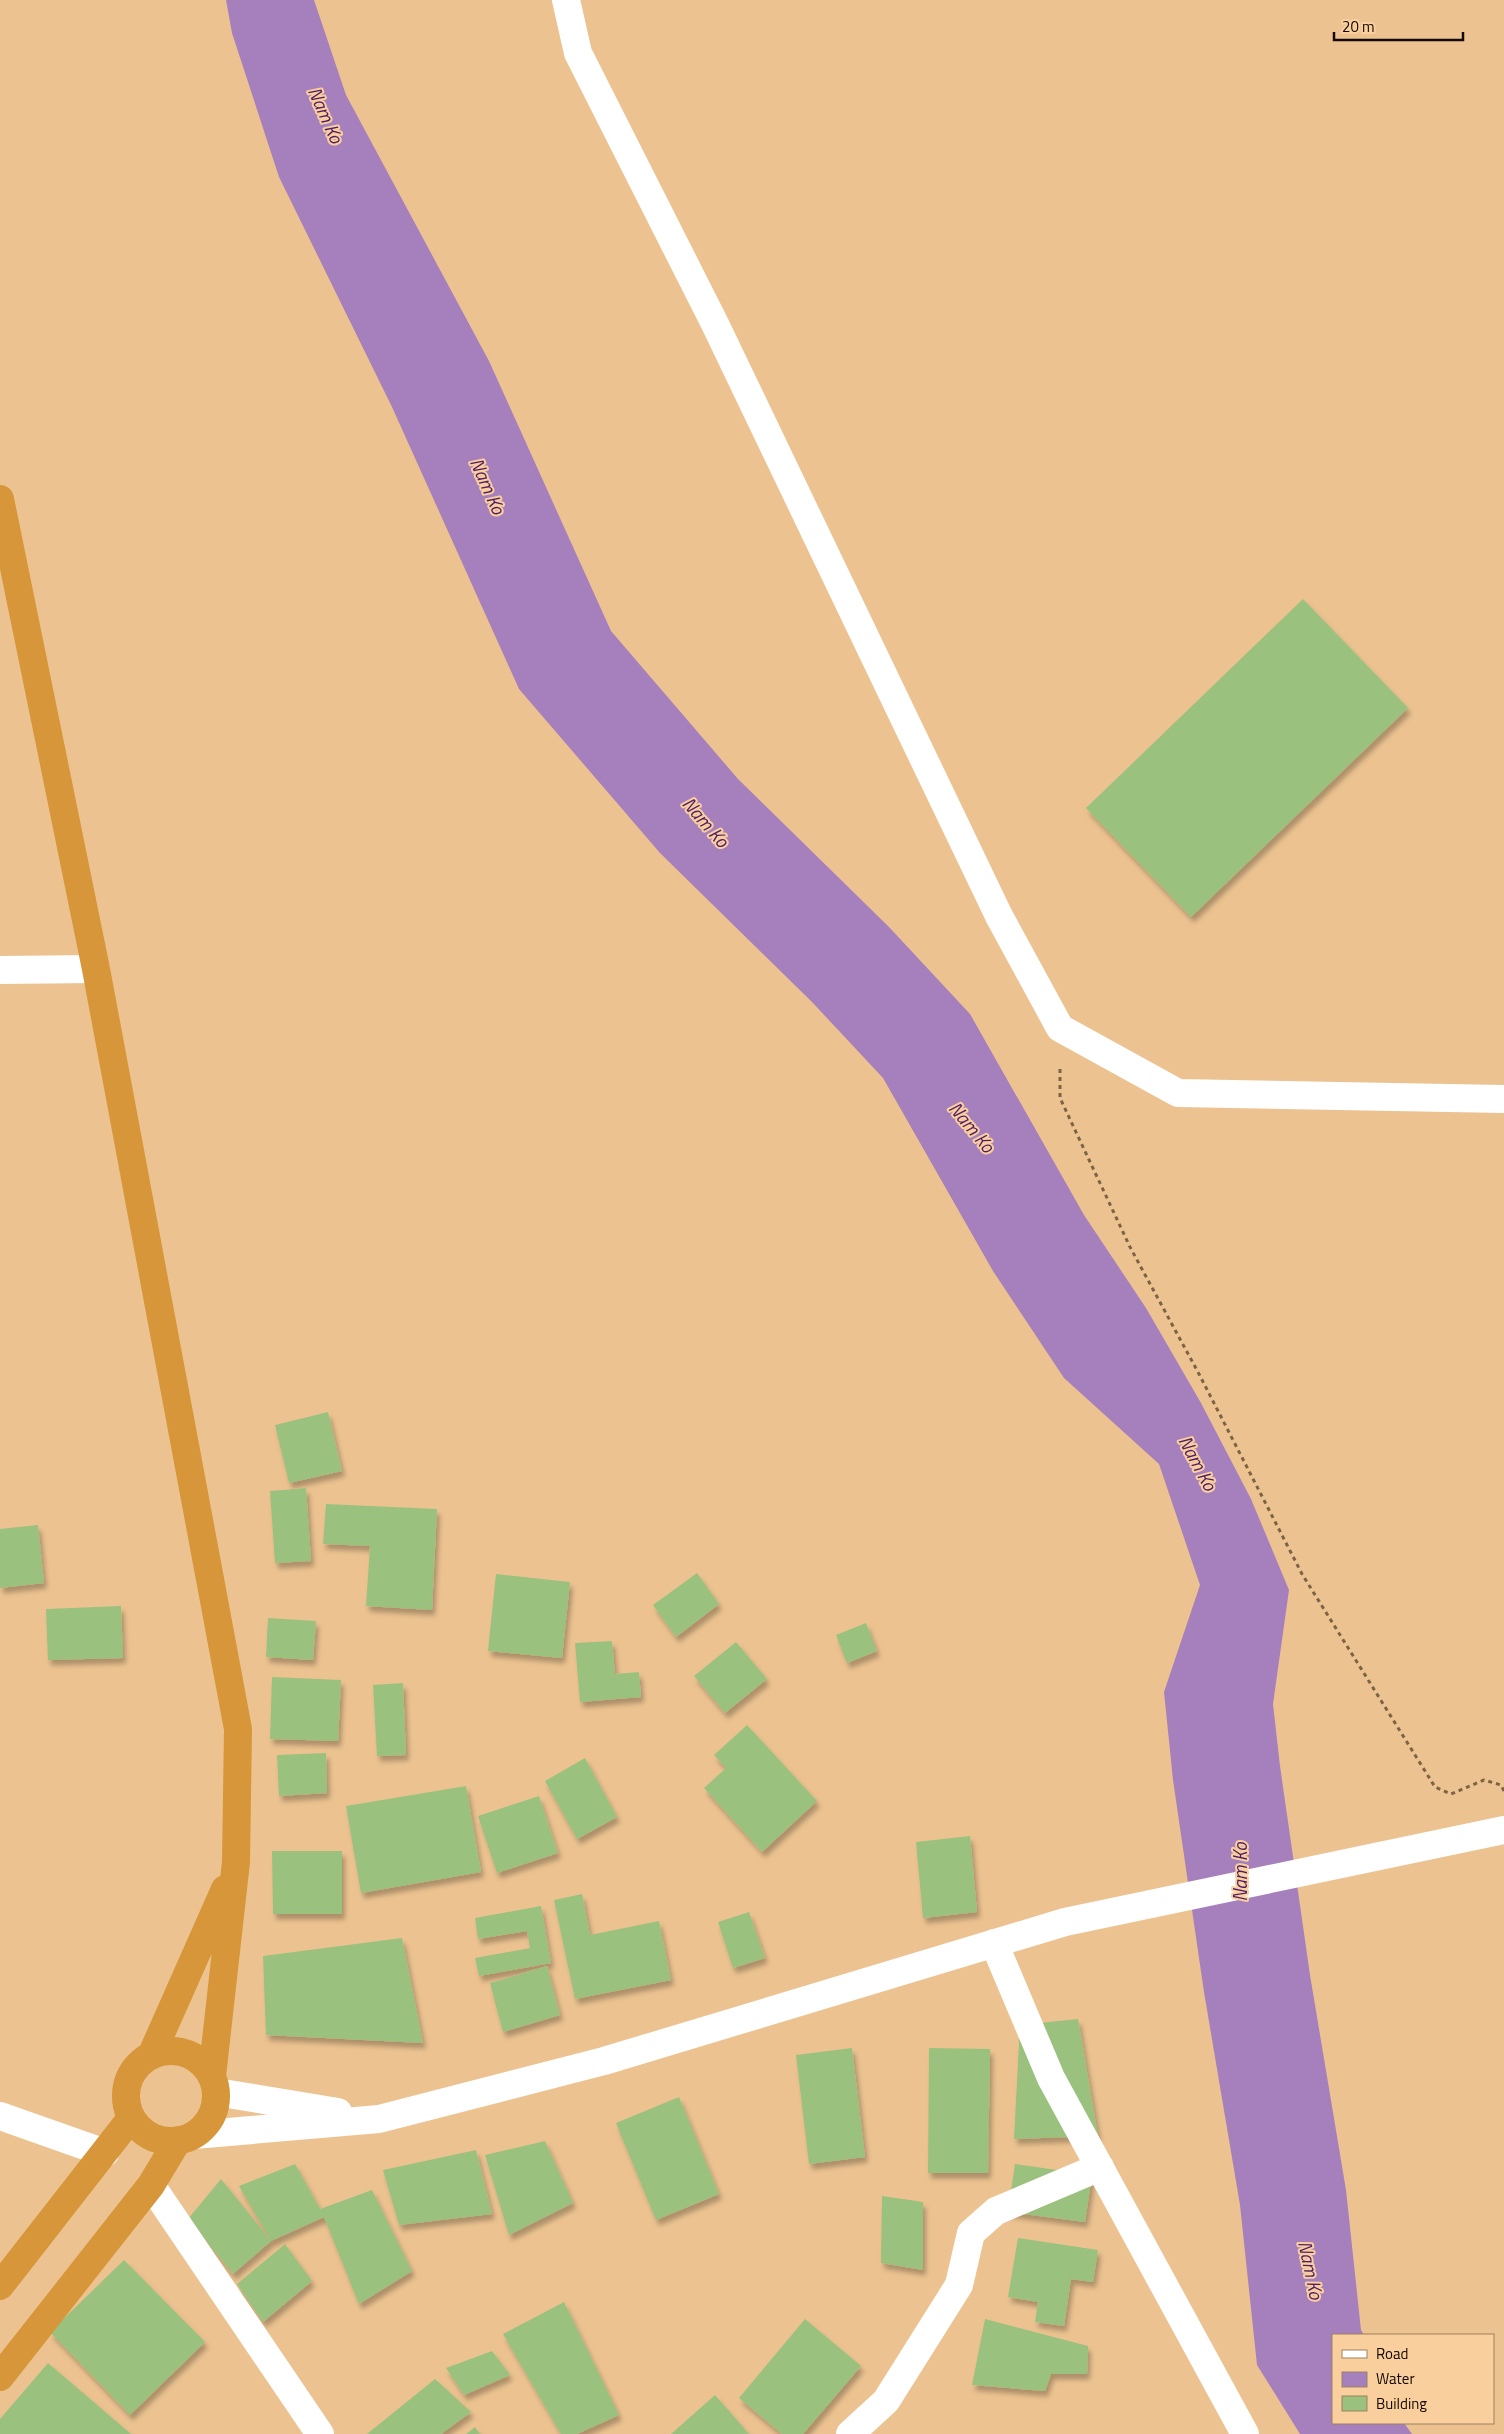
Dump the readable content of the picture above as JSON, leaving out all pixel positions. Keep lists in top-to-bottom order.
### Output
{
  "water": ["Nam Ko"],
  "legend": ["Road", "Water", "Building"],
  "scale_bar": "20 m"
}
